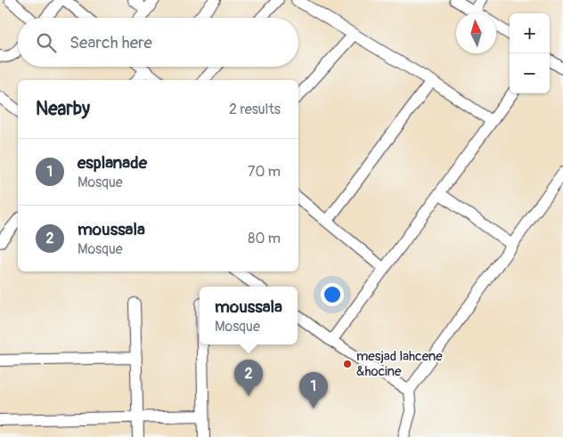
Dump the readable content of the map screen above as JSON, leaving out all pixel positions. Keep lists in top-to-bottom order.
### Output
{
  "places": ["mesjad lahcene &hocine"],
  "north": "top",
  "page": {
    "map_buttons": ["+", "−"],
    "search": "Search here",
    "heading": ["Nearby", "2 results"],
    "list": [
      {
        "mark": "1",
        "name": "esplanade",
        "note": "Mosque",
        "value": "70 m"
      },
      {
        "mark": "2",
        "name": "moussala",
        "note": "Mosque",
        "value": "80 m"
      }
    ],
    "popup": ["moussala", "Mosque"],
    "pins": ["2", "1"]
  }
}
